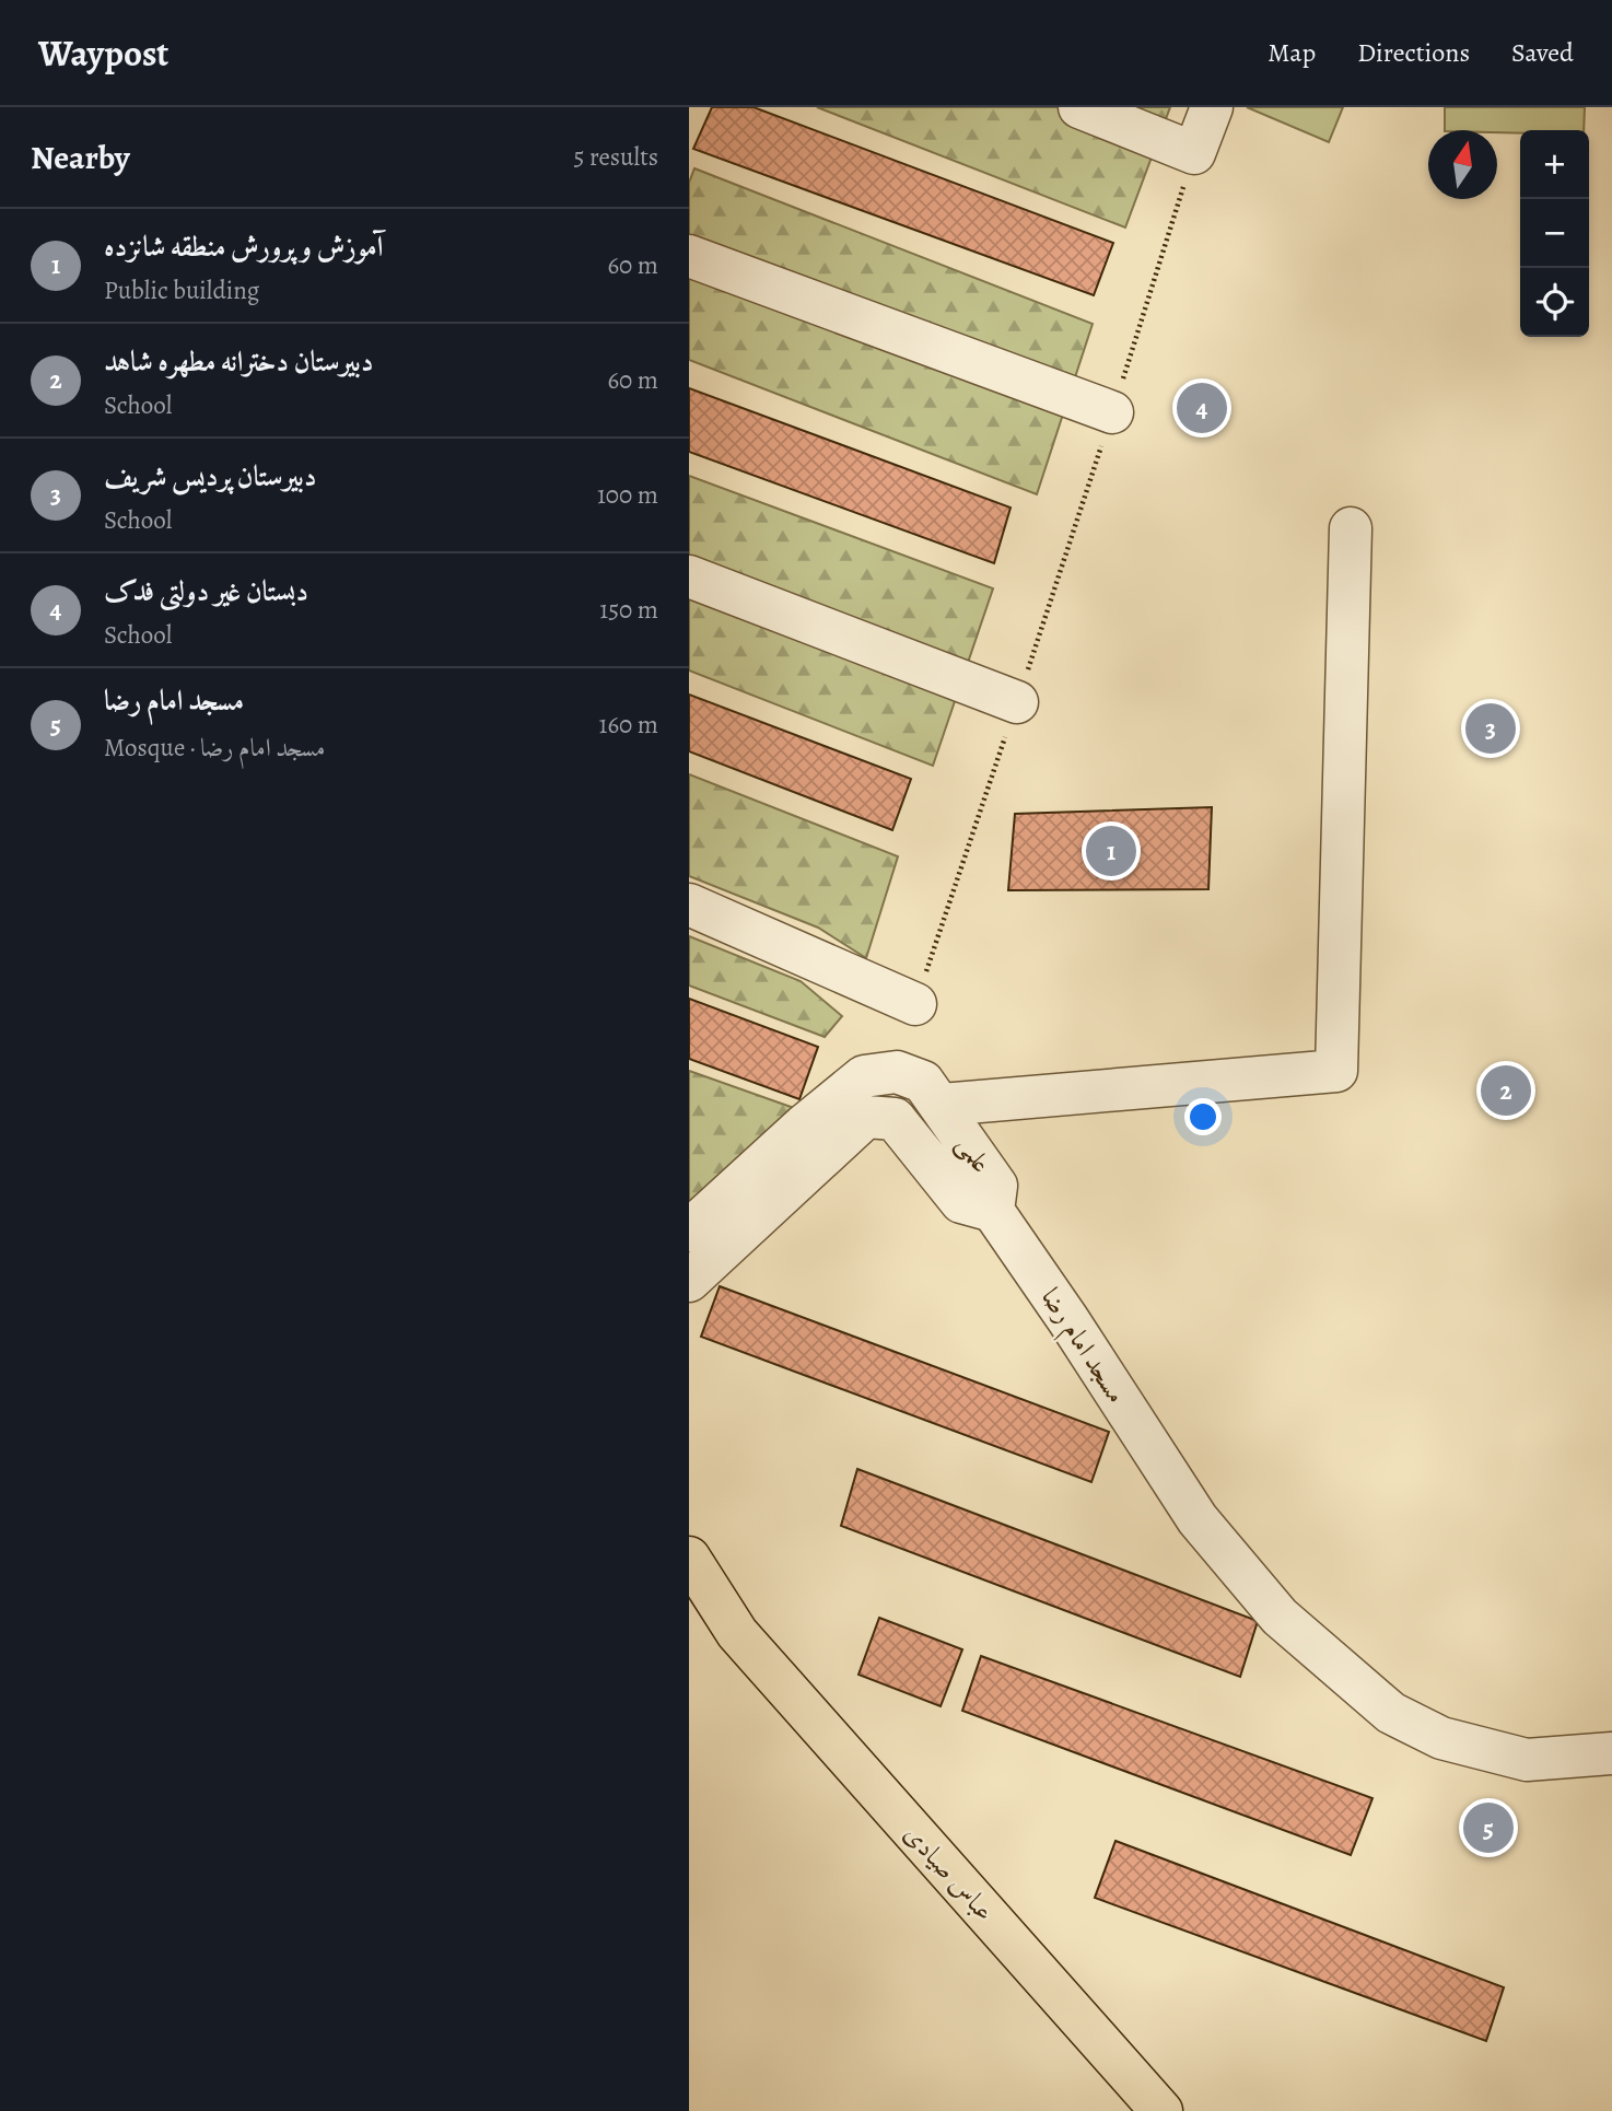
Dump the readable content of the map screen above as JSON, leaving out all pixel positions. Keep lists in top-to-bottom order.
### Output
{
  "streets": {
    "main road": ["عباس صیادی"],
    "street": ["علمی", "مسجد امام رضا"]
  },
  "crossings": [
    ["علمی", "مسجد امام رضا"]
  ],
  "north": "top",
  "page": {
    "header": "Waypost",
    "nav": ["Map", "Directions", "Saved"],
    "heading": ["Nearby", "5 results"],
    "map_buttons": ["+", "−"],
    "list": [
      {
        "mark": "1",
        "name": "آموزش و پرورش منطقه شانزده",
        "note": "Public building",
        "value": "60 m"
      },
      {
        "mark": "2",
        "name": "دبیرستان دخترانه مطهره شاهد",
        "note": "School",
        "value": "60 m"
      },
      {
        "mark": "3",
        "name": "دبیرستان پردیس شریف",
        "note": "School",
        "value": "100 m"
      },
      {
        "mark": "4",
        "name": "دبستان غیر دولتی فدک",
        "note": "School",
        "value": "150 m"
      },
      {
        "mark": "5",
        "name": "مسجد امام رضا",
        "note": "Mosque · مسجد امام رضا",
        "value": "160 m"
      }
    ],
    "pins": [
      "4",
      "3",
      "1",
      "2",
      "5"
    ]
  }
}
